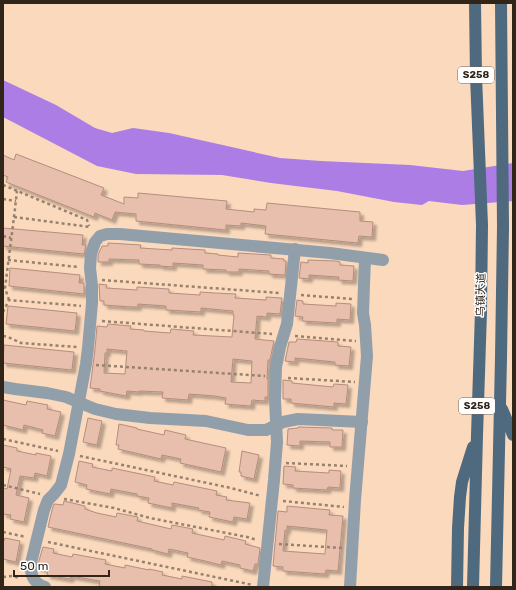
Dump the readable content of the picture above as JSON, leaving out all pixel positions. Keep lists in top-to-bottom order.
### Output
{
  "streets": {
    "main road": ["S258", "乌镇大道"]
  },
  "scale_bar": "50 m"
}
